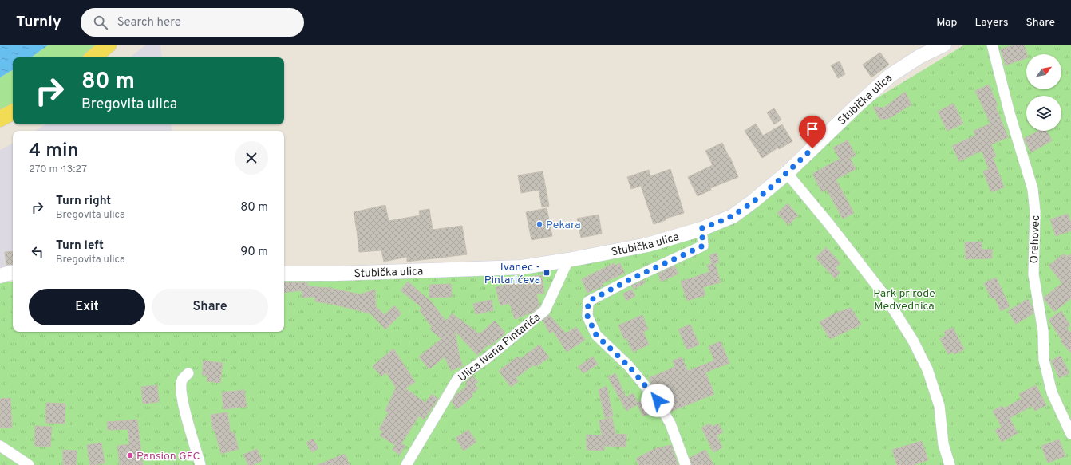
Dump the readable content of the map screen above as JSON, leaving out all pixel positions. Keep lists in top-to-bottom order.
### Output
{
  "streets": {
    "main road": ["Stubička ulica"],
    "street": ["Orehovec", "Ulica Ivana Pintarića"]
  },
  "crossings": [
    ["Stubička ulica", "Ulica Ivana Pintarića"]
  ],
  "parks": ["Park prirode Medvednica"],
  "places": {
    "other": ["Pekara", "Pansion GEC"],
    "transit": ["Ivanec - Pintarićeva"]
  },
  "north": "top right",
  "page": {
    "header": "Turnly",
    "search": "Search here",
    "nav": ["Map", "Layers", "Share"],
    "turn": ["80 m", "Bregovita ulica"],
    "heading": ["4 min", "270 m · 13:27"],
    "list": [
      {
        "name": "Turn right",
        "note": "Bregovita ulica",
        "value": "80 m"
      },
      {
        "name": "Turn left",
        "note": "Bregovita ulica",
        "value": "90 m"
      }
    ],
    "buttons": ["Exit", "Share"]
  }
}
